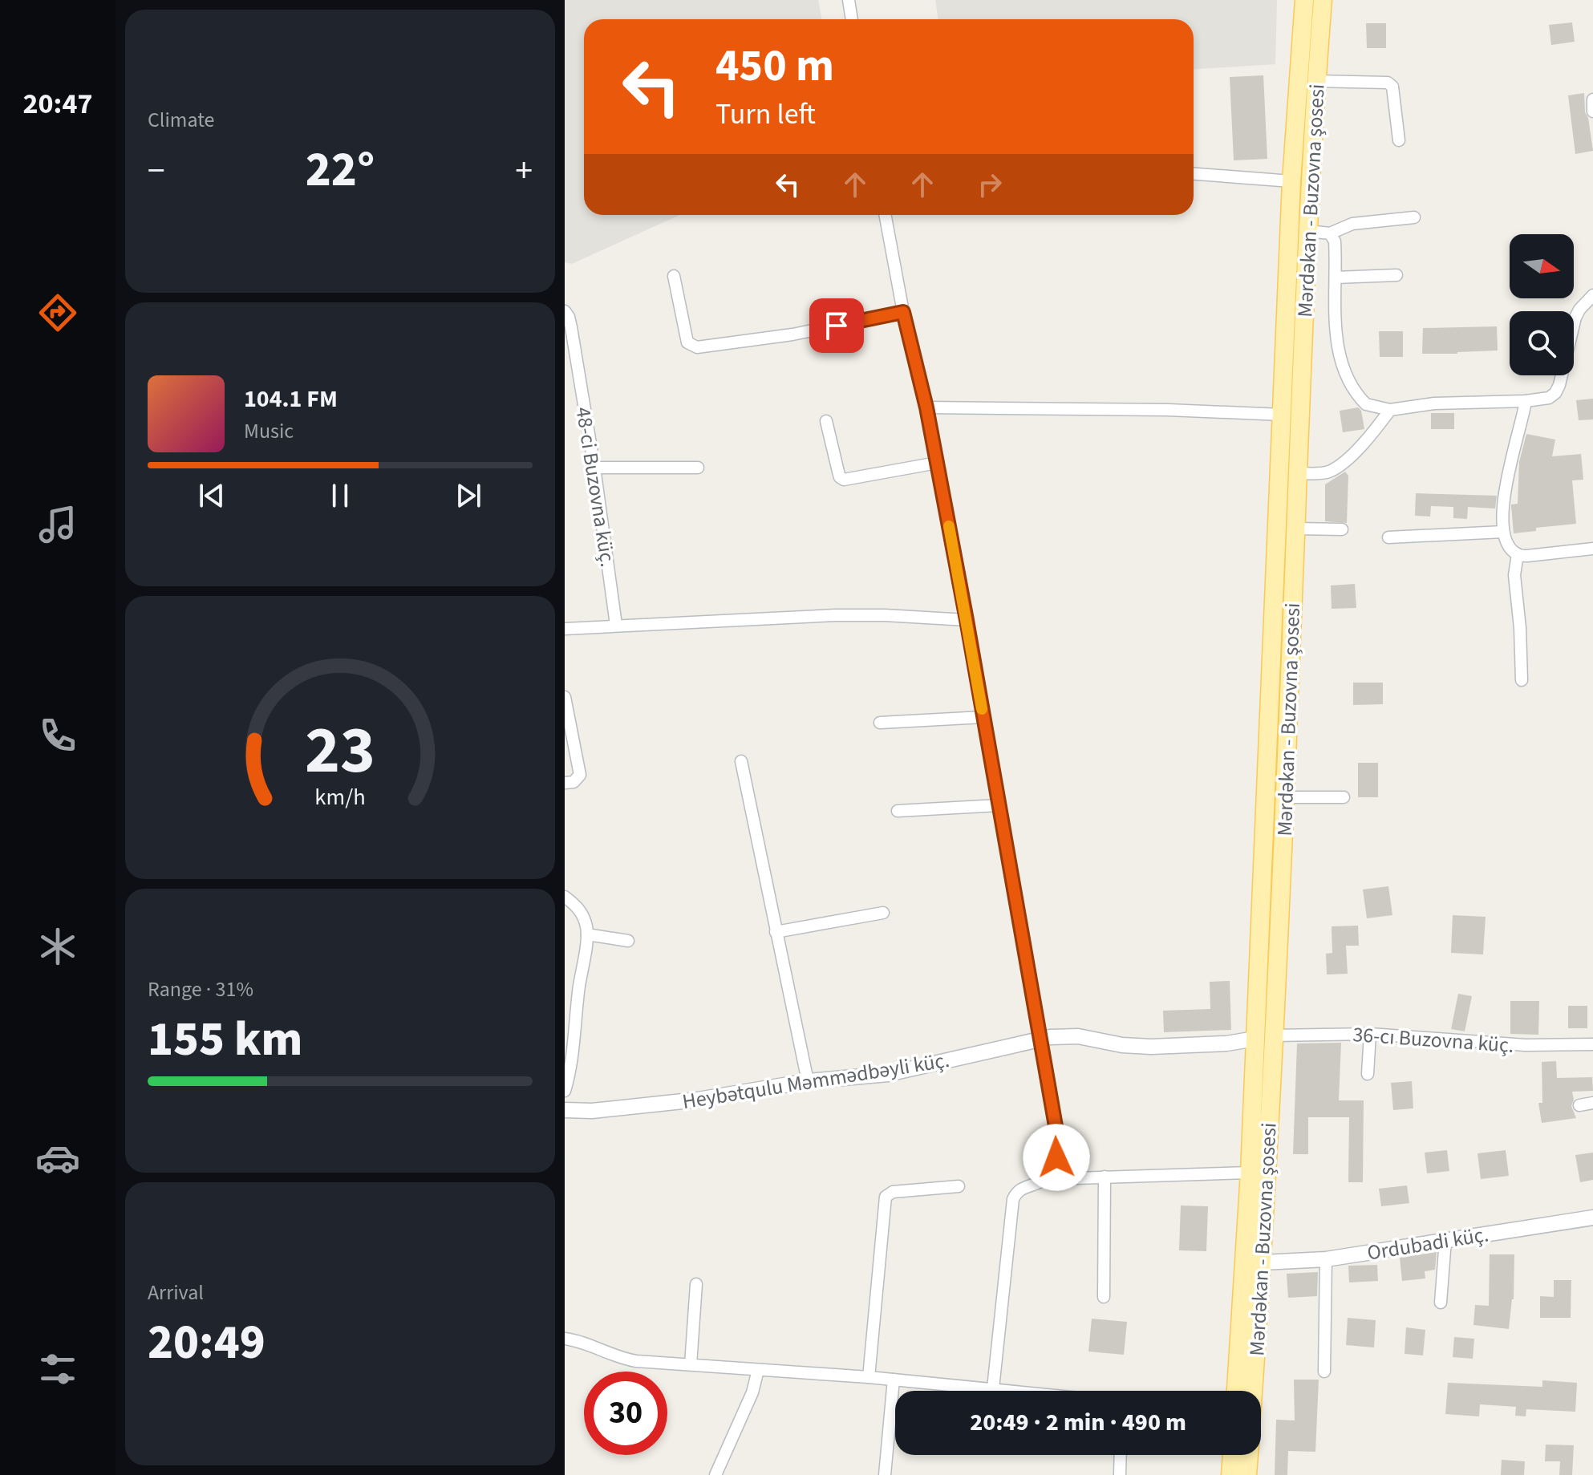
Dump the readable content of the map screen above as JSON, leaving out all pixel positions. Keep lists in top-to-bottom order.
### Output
{
  "streets": {
    "main road": ["Mərdəkan - Buzovna şosesi"],
    "street": [
      "48-ci Buzovna küç.",
      "36-cı Buzovna küç.",
      "Heybətqulu Məmmədbəyli küç.",
      "Ordubadi küç."
    ]
  },
  "crossings": [
    ["Mərdəkan - Buzovna şosesi", "36-cı Buzovna küç."],
    ["Mərdəkan - Buzovna şosesi", "Heybətqulu Məmmədbəyli küç."],
    ["Mərdəkan - Buzovna şosesi", "Ordubadi küç."]
  ],
  "north": "right",
  "page": {
    "tabs": "20:47",
    "tile": [
      "Climate",
      ["Range · 31%", "155 km"],
      ["Arrival", "20:49"]
    ],
    "turn": ["450 m", "Turn left"],
    "heat": ["−", "22°", "+"],
    "song": ["104.1 FM", "Music"],
    "limit": "30",
    "trip": "20:49 · 2 min · 490 m",
    "gauge": ["23", "km/h"]
  }
}
